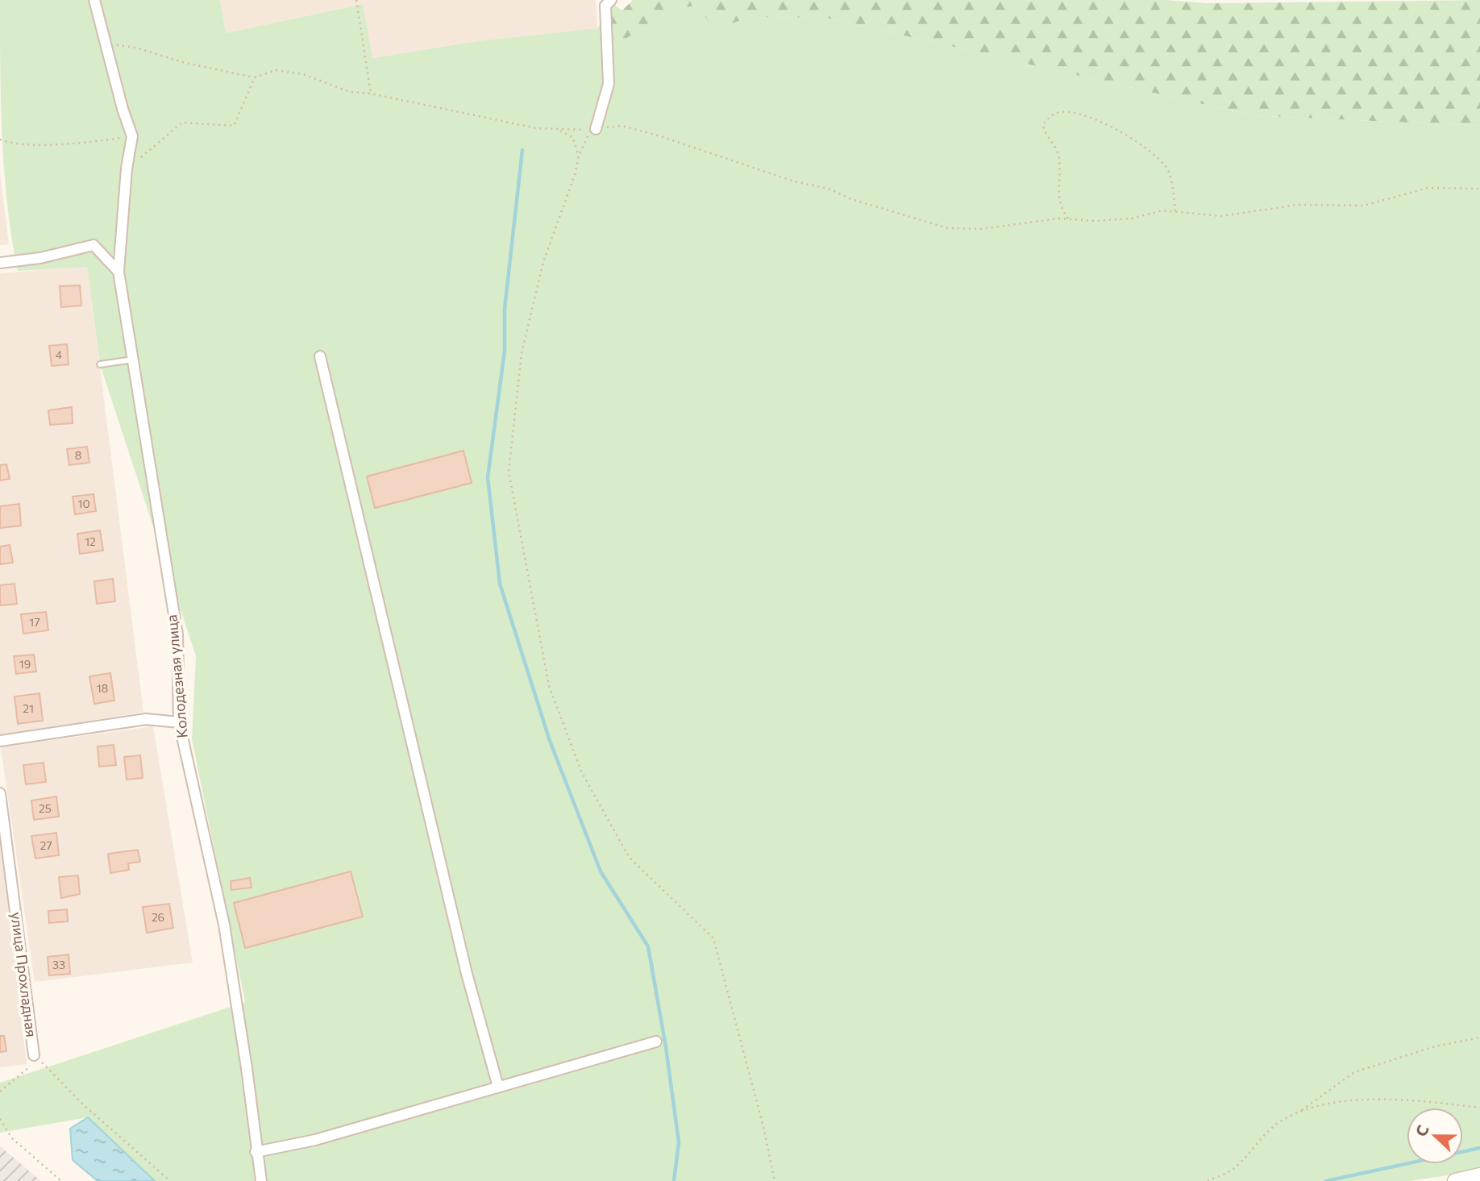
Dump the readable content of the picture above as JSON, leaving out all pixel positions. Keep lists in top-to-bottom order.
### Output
{
  "streets": {
    "street": ["Колодезная улица", "улица Прохладная"]
  },
  "house_numbers": [
    "4",
    "8",
    "10",
    "12",
    "17",
    "19",
    "18",
    "21",
    "25",
    "27",
    "26",
    "33"
  ],
  "north": "left"
}
